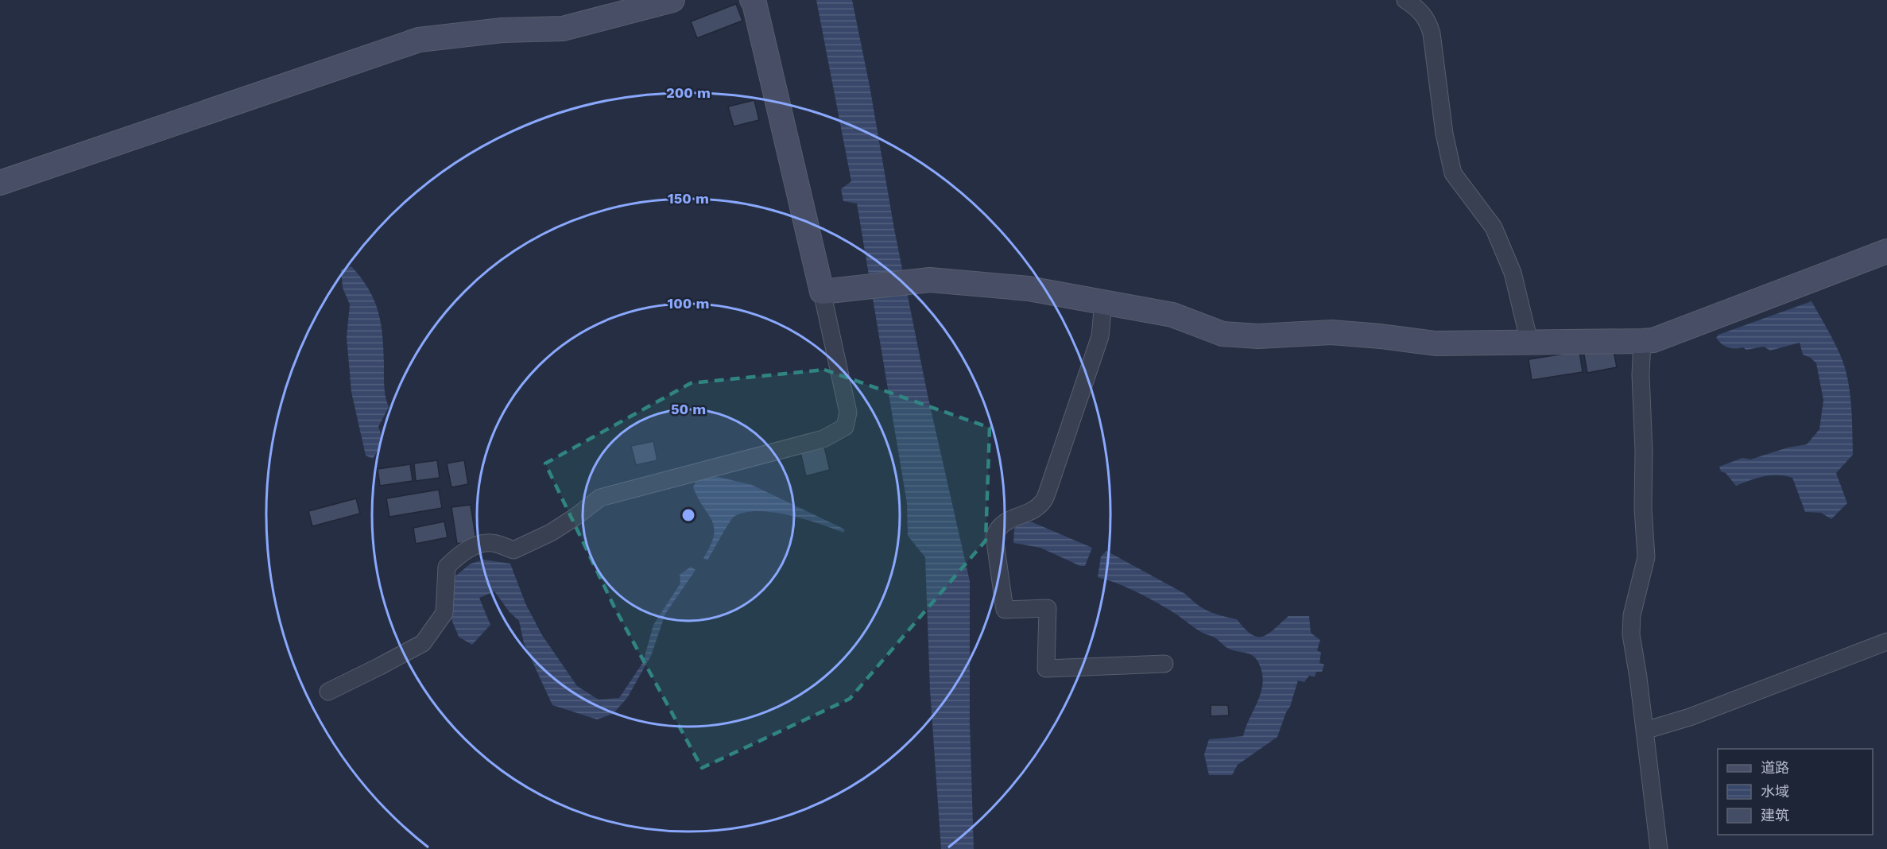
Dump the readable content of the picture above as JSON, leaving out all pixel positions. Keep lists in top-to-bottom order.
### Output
{
  "legend": ["道路", "水域", "建筑"],
  "rings": [
    "200 m",
    "150 m",
    "100 m",
    "50 m"
  ]
}
